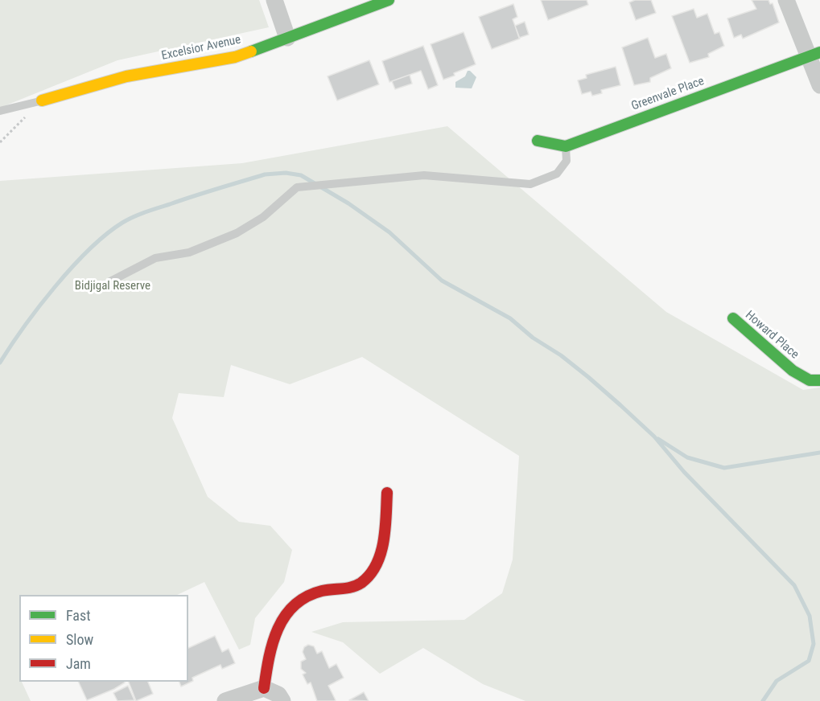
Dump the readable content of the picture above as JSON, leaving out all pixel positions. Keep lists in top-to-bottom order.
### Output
{
  "streets": {
    "street": ["Excelsior Avenue", "Greenvale Place", "Howard Place"]
  },
  "parks": ["Bidjigal Reserve"],
  "legend": ["Fast", "Slow", "Jam"]
}
